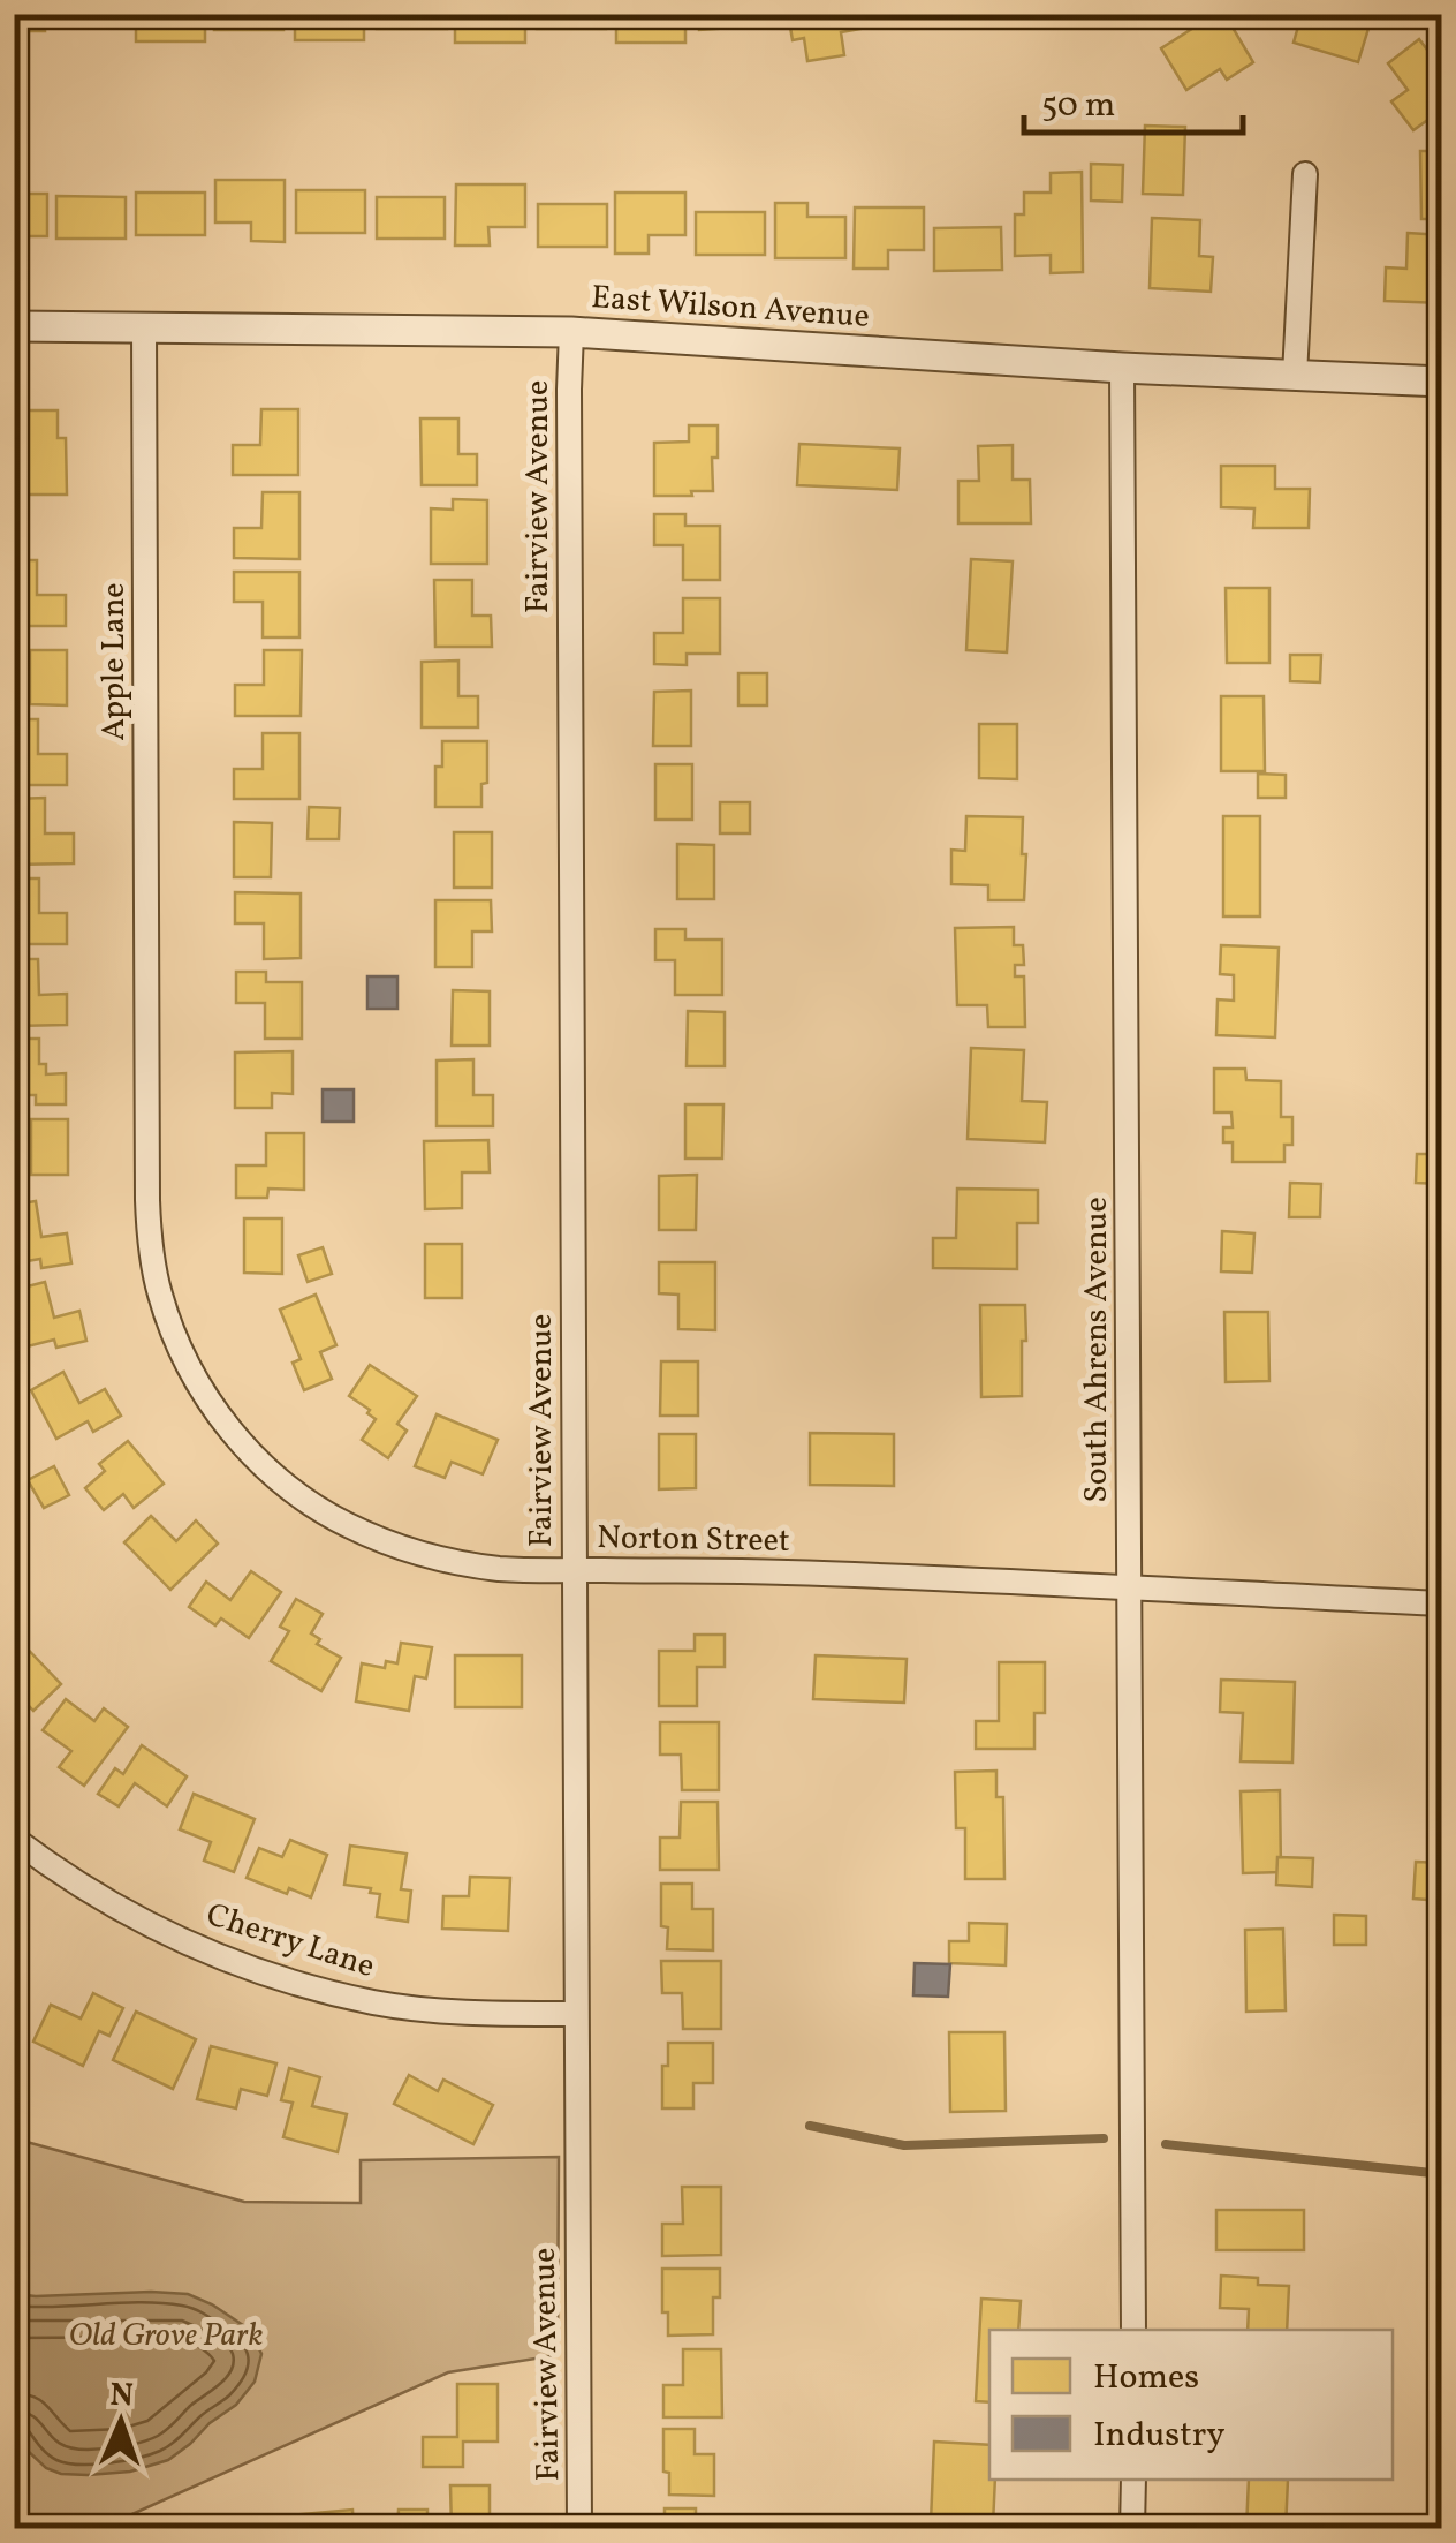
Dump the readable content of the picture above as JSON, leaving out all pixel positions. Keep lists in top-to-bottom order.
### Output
{
  "streets": {
    "street": [
      "East Wilson Avenue",
      "Fairview Avenue",
      "Apple Lane",
      "South Ahrens Avenue",
      "Norton Street",
      "Cherry Lane"
    ]
  },
  "crossings": [
    ["East Wilson Avenue", "Fairview Avenue"],
    ["East Wilson Avenue", "Apple Lane"],
    ["East Wilson Avenue", "South Ahrens Avenue"],
    ["Fairview Avenue", "Norton Street"],
    ["Fairview Avenue", "Cherry Lane"],
    ["Apple Lane", "Norton Street"],
    ["South Ahrens Avenue", "Norton Street"]
  ],
  "parks": ["Old Grove Park"],
  "legend": ["Homes", "Industry"],
  "scale_bar": "50 m",
  "north": "top"
}
